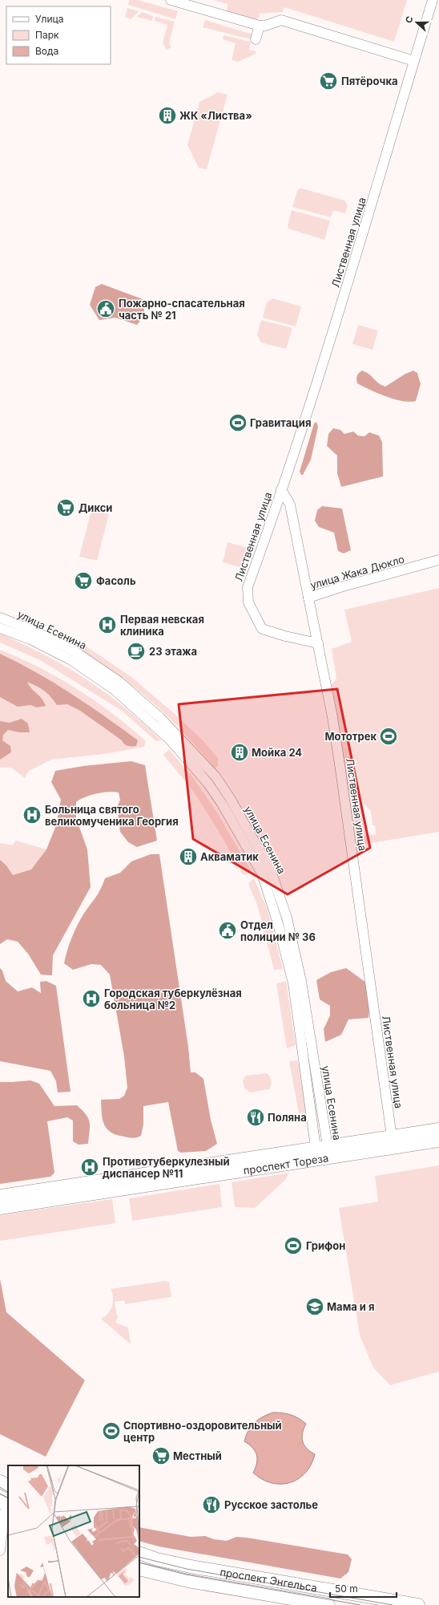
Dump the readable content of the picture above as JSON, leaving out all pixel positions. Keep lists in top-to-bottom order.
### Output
{
  "streets": {
    "main road": ["проспект Тореза", "проспект Энгельса"],
    "street": ["Лиственная улица", "улица Жака Дюкло", "улица Есенина"]
  },
  "crossings": [
    ["Лиственная улица", "улица Жака Дюкло"],
    ["Лиственная улица", "проспект Тореза"],
    ["улица Есенина", "проспект Тореза"]
  ],
  "places": {
    "supermarket": [
      "Пятёрочка",
      "Дикси",
      "Фасоль",
      "Местный"
    ],
    "building": ["ЖК «Листва»", "Мойка 24", "Акваматик"],
    "public building": ["Пожарно-спасательная часть № 21", "Отдел полиции № 36"],
    "sports": [
      "Гравитация",
      "Мототрек",
      "Грифон",
      "Спортивно-оздоровительный центр"
    ],
    "hospital": [
      "Первая невская клиника",
      "Больница святого великомученика Георгия",
      "Городская туберкулёзная больница №2",
      "Противотуберкулезный диспансер №11"
    ],
    "cafe": ["23 этажа"],
    "restaurant": ["Поляна", "Русское застолье"],
    "school or university": ["Мама и я"]
  },
  "legend": ["Улица", "Парк", "Вода"],
  "scale_bar": "50 m",
  "north": "left"
}
